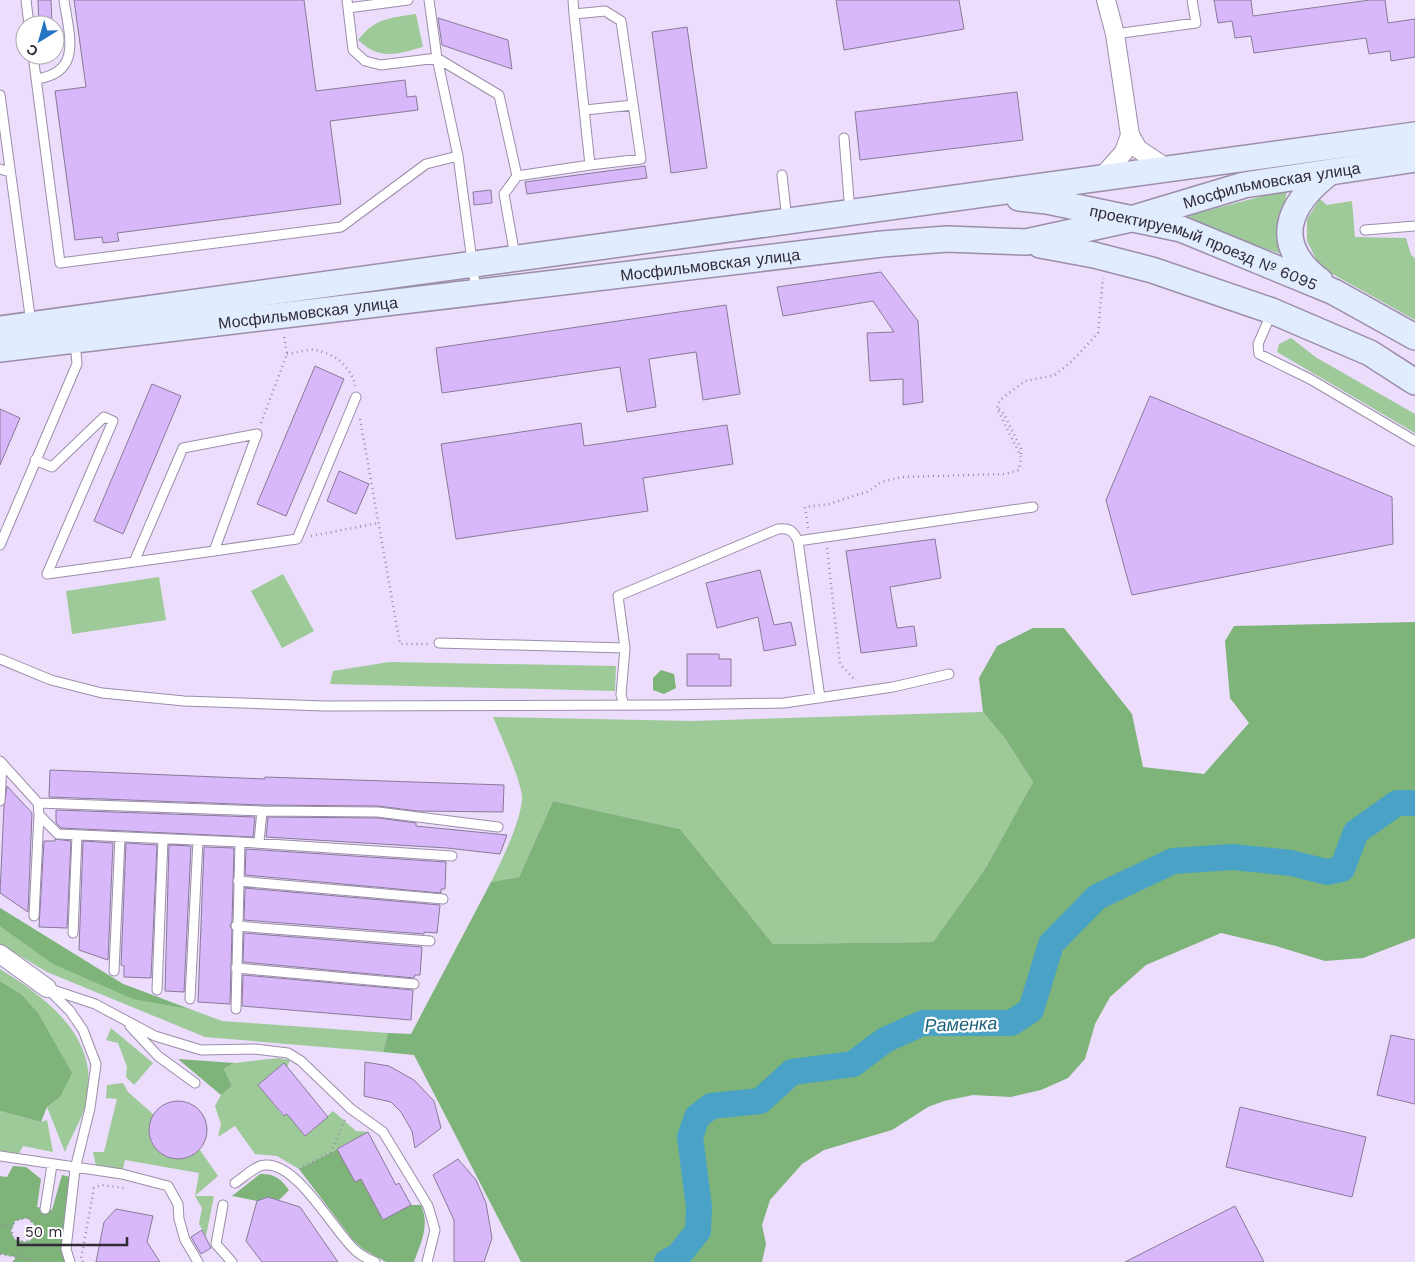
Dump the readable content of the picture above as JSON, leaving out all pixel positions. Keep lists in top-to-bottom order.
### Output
{
  "streets": {
    "main road": ["Мосфильмовская улица", "проектируемый проезд № 6095"]
  },
  "crossings": [
    ["Мосфильмовская улица", "проектируемый проезд № 6095"]
  ],
  "water": ["Раменка"],
  "scale_bar": "50 m",
  "north": "bottom left"
}
